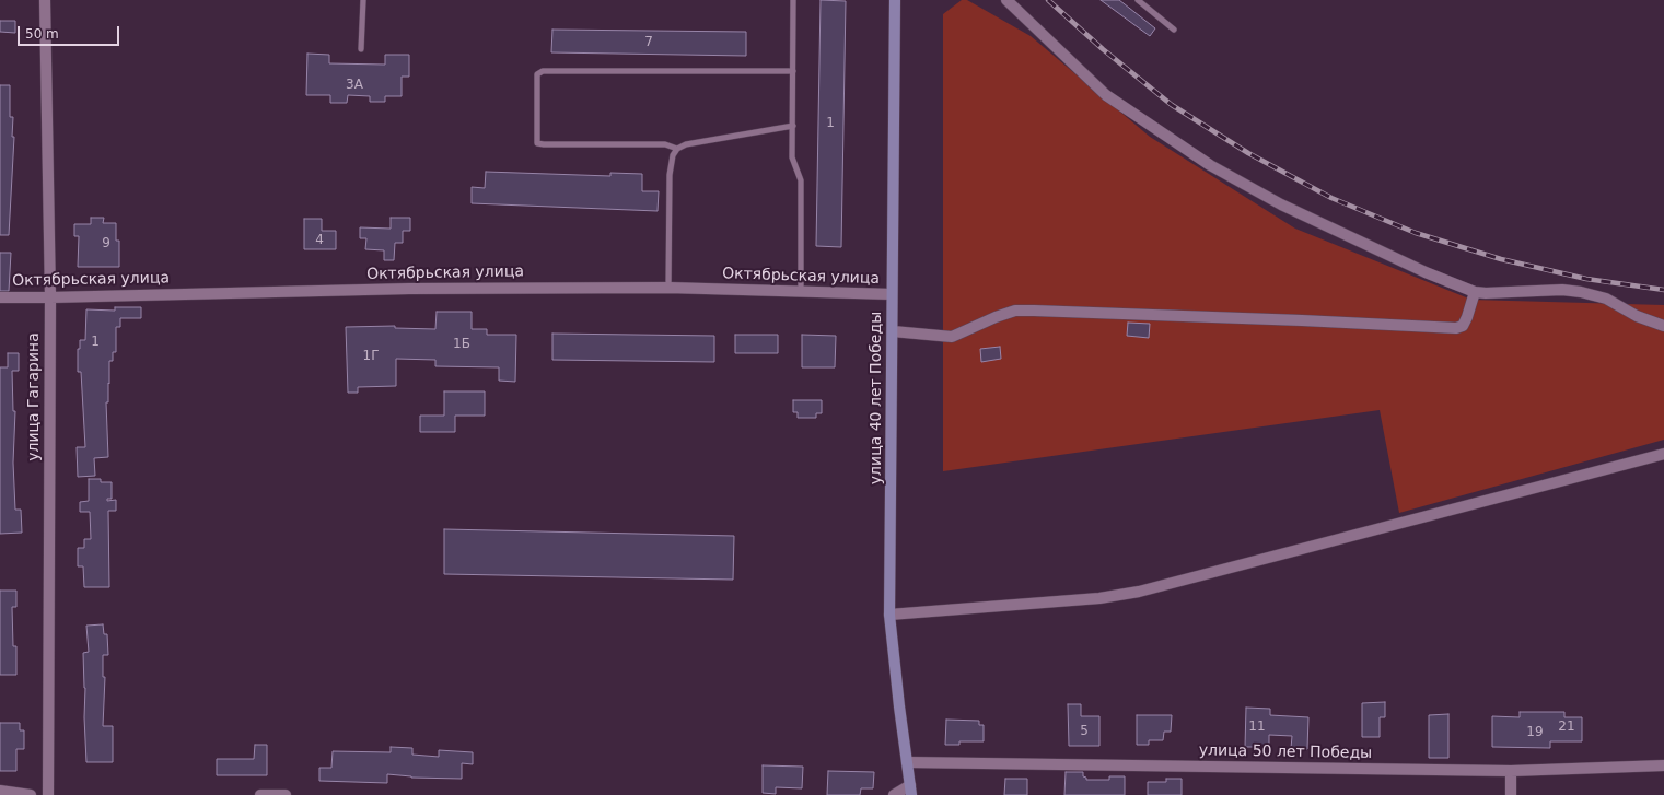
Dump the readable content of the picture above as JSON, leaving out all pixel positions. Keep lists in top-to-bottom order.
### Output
{
  "streets": {
    "street": [
      "Октябрьская улица",
      "улица Гагарина",
      "улица 40 лет Победы",
      "улица 50 лет Победы"
    ]
  },
  "crossings": [
    ["Октябрьская улица", "улица Гагарина"],
    ["Октябрьская улица", "улица 40 лет Победы"],
    ["улица 40 лет Победы", "улица 50 лет Победы"]
  ],
  "house_numbers": [
    "7",
    "3А",
    "1",
    "4",
    "9",
    "1",
    "1Б",
    "1Г",
    "11",
    "21",
    "5",
    "19"
  ],
  "scale_bar": "50 m"
}
